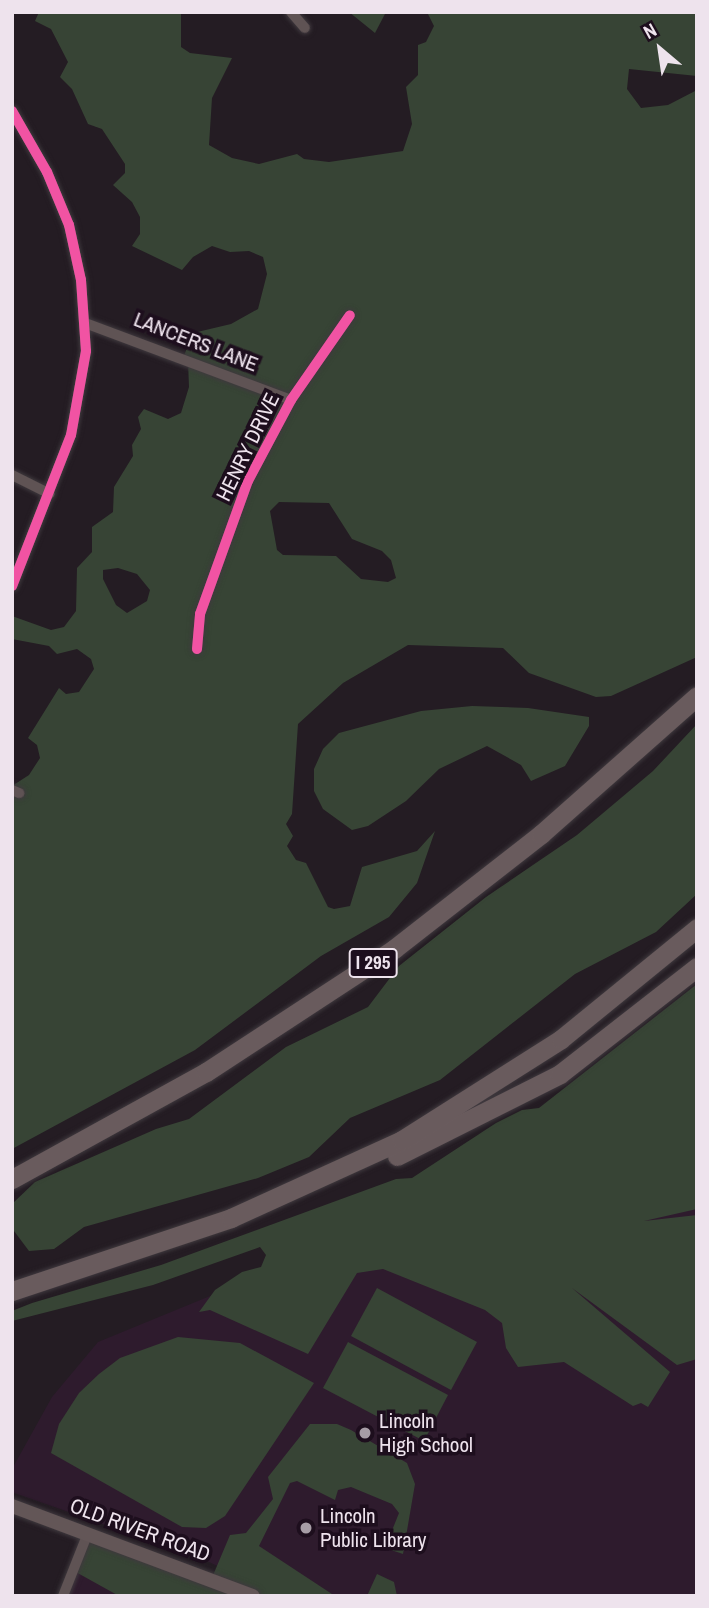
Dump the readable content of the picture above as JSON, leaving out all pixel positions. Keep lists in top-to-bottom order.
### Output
{
  "streets": {
    "highway": ["I 295"],
    "main road": ["OLD RIVER ROAD"],
    "street": ["LANCERS LANE", "HENRY DRIVE"]
  },
  "crossings": [
    ["LANCERS LANE", "HENRY DRIVE"]
  ],
  "places": ["Lincoln High School", "Lincoln Public Library"],
  "north": "top left"
}
